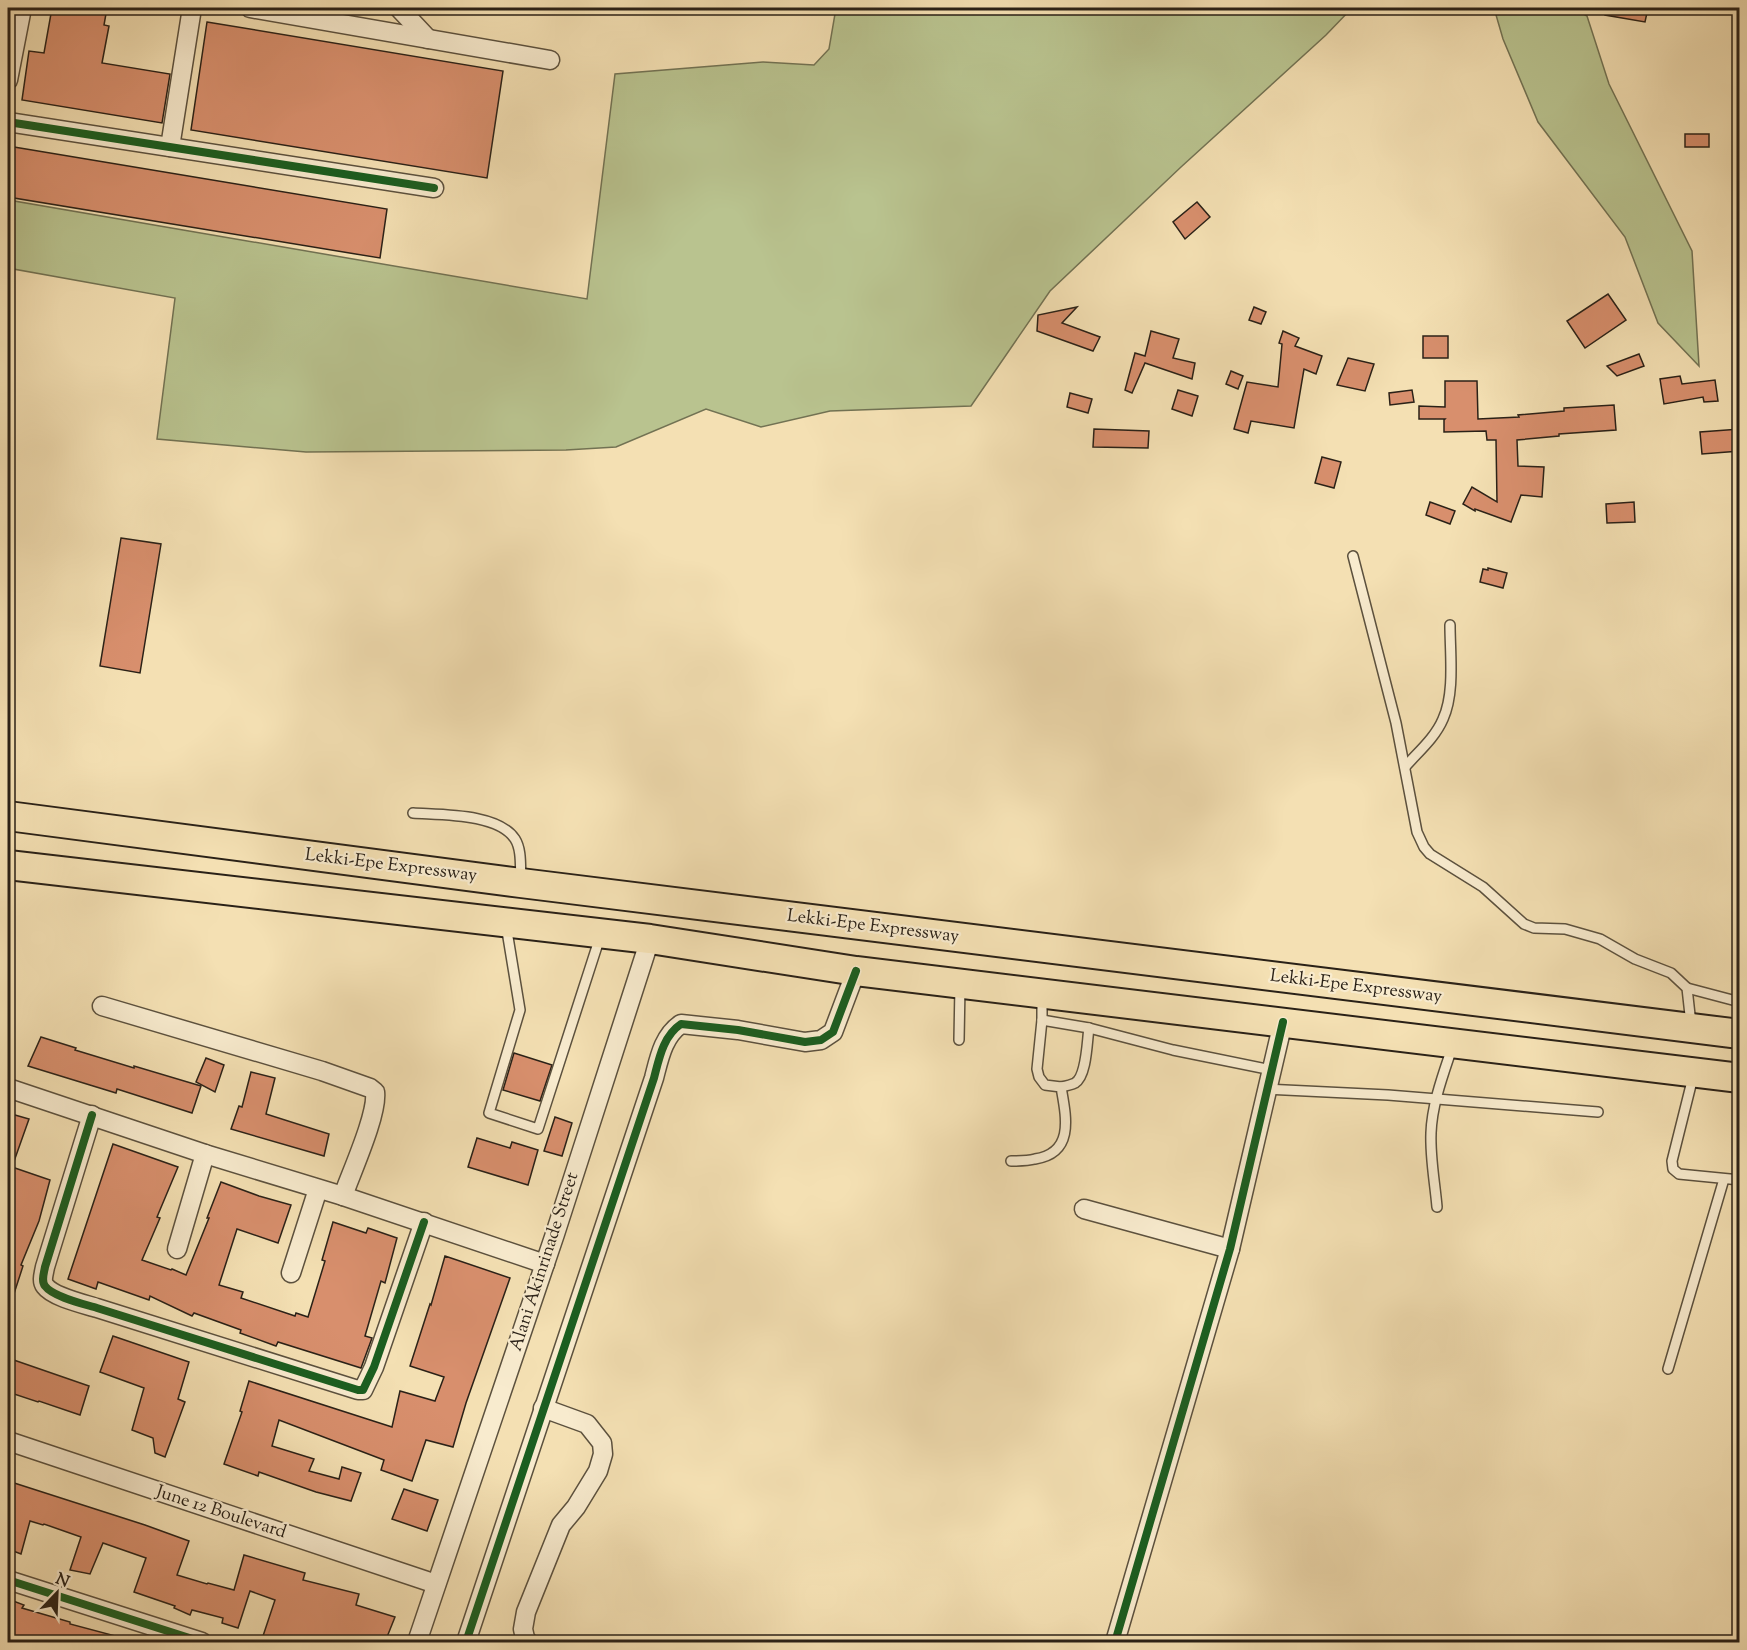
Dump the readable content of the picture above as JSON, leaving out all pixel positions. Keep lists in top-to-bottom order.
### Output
{
  "streets": {
    "highway": ["Lekki-Epe Expressway"],
    "street": ["Alani Akinrinade Street", "June 12 Boulevard"]
  },
  "crossings": [
    ["Alani Akinrinade Street", "June 12 Boulevard"]
  ],
  "north": "top right"
}
